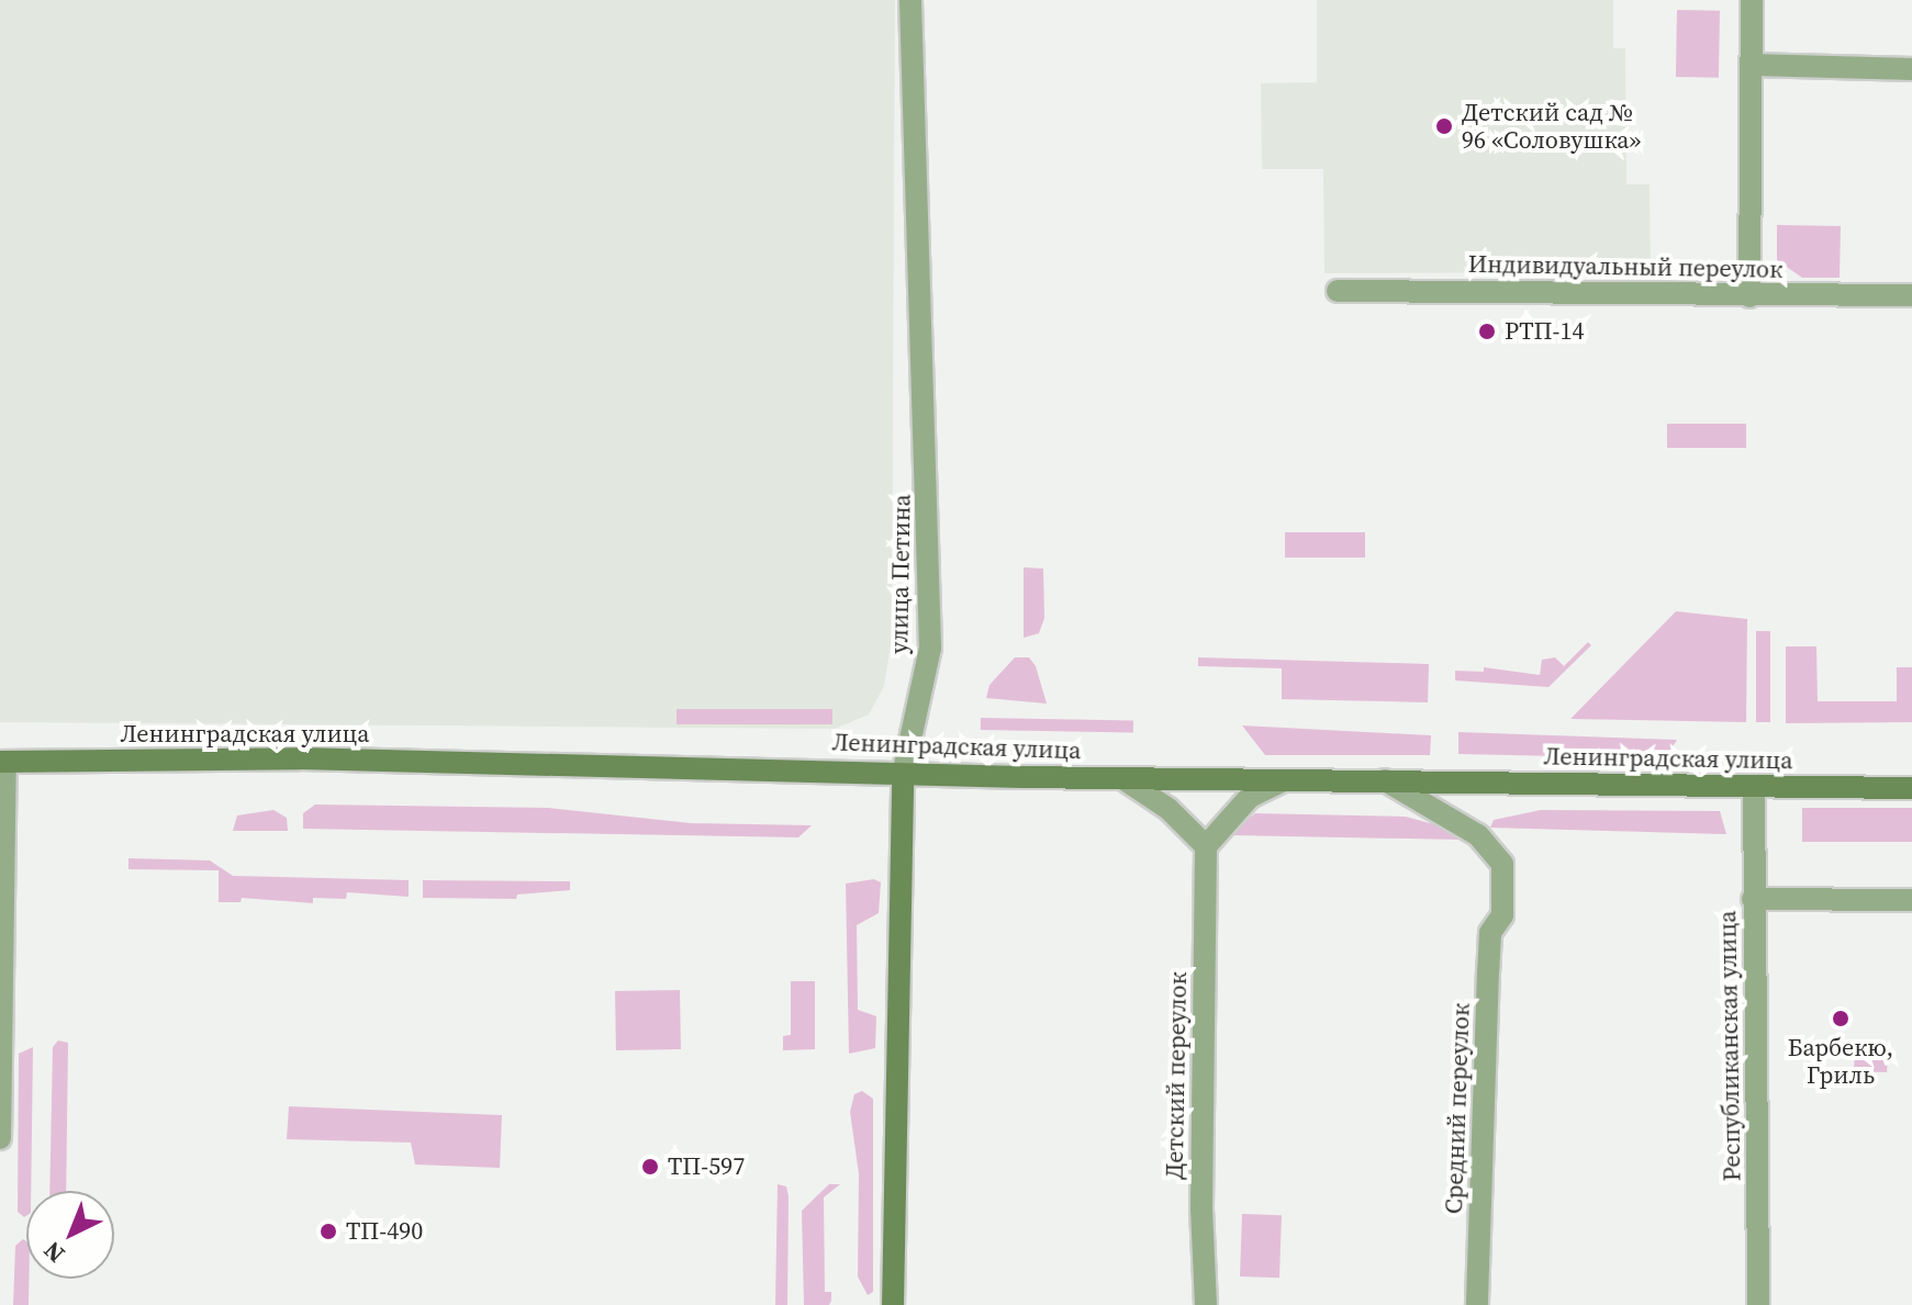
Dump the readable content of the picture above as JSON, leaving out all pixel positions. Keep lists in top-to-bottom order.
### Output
{
  "streets": {
    "main road": ["улица Петина", "Ленинградская улица"],
    "street": [
      "Индивидуальный переулок",
      "Республиканская улица",
      "Детский переулок",
      "Средний переулок"
    ]
  },
  "crossings": [
    ["улица Петина", "Ленинградская улица"],
    ["Ленинградская улица", "Республиканская улица"],
    ["Ленинградская улица", "Средний переулок"]
  ],
  "places": [
    "Детский сад № 96 «Соловушка»",
    "РТП-14",
    "Барбекю, Гриль",
    "ТП-597",
    "ТП-490"
  ],
  "north": "bottom left"
}
